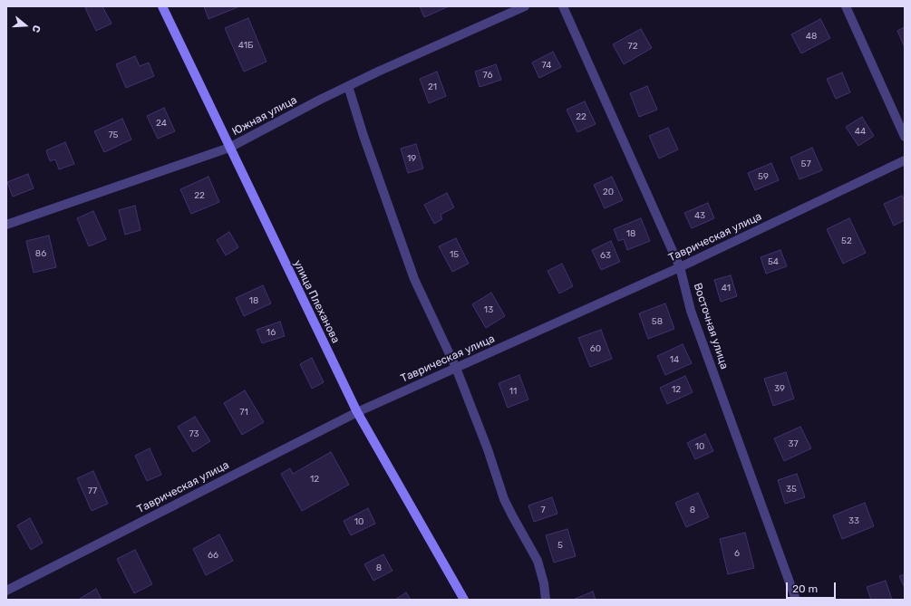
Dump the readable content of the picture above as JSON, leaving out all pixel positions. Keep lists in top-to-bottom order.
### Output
{
  "streets": {
    "main road": ["улица Плеханова"],
    "street": ["Южная улица", "Таврическая улица", "Восточная улица"]
  },
  "crossings": [
    ["Южная улица", "улица Плеханова"],
    ["Таврическая улица", "улица Плеханова"],
    ["Таврическая улица", "Восточная улица"]
  ],
  "house_numbers": [
    "48",
    "41Б",
    "72",
    "74",
    "76",
    "21",
    "22",
    "24",
    "44",
    "75",
    "19",
    "57",
    "59",
    "20",
    "22",
    "43",
    "18",
    "52",
    "86",
    "15",
    "63",
    "54",
    "41",
    "18",
    "13",
    "58",
    "16",
    "60",
    "14",
    "39",
    "12",
    "11",
    "71",
    "73",
    "37",
    "10",
    "12",
    "35",
    "77",
    "7",
    "8",
    "33",
    "10",
    "5",
    "6",
    "66",
    "8"
  ],
  "scale_bar": "20 m",
  "north": "right"
}
